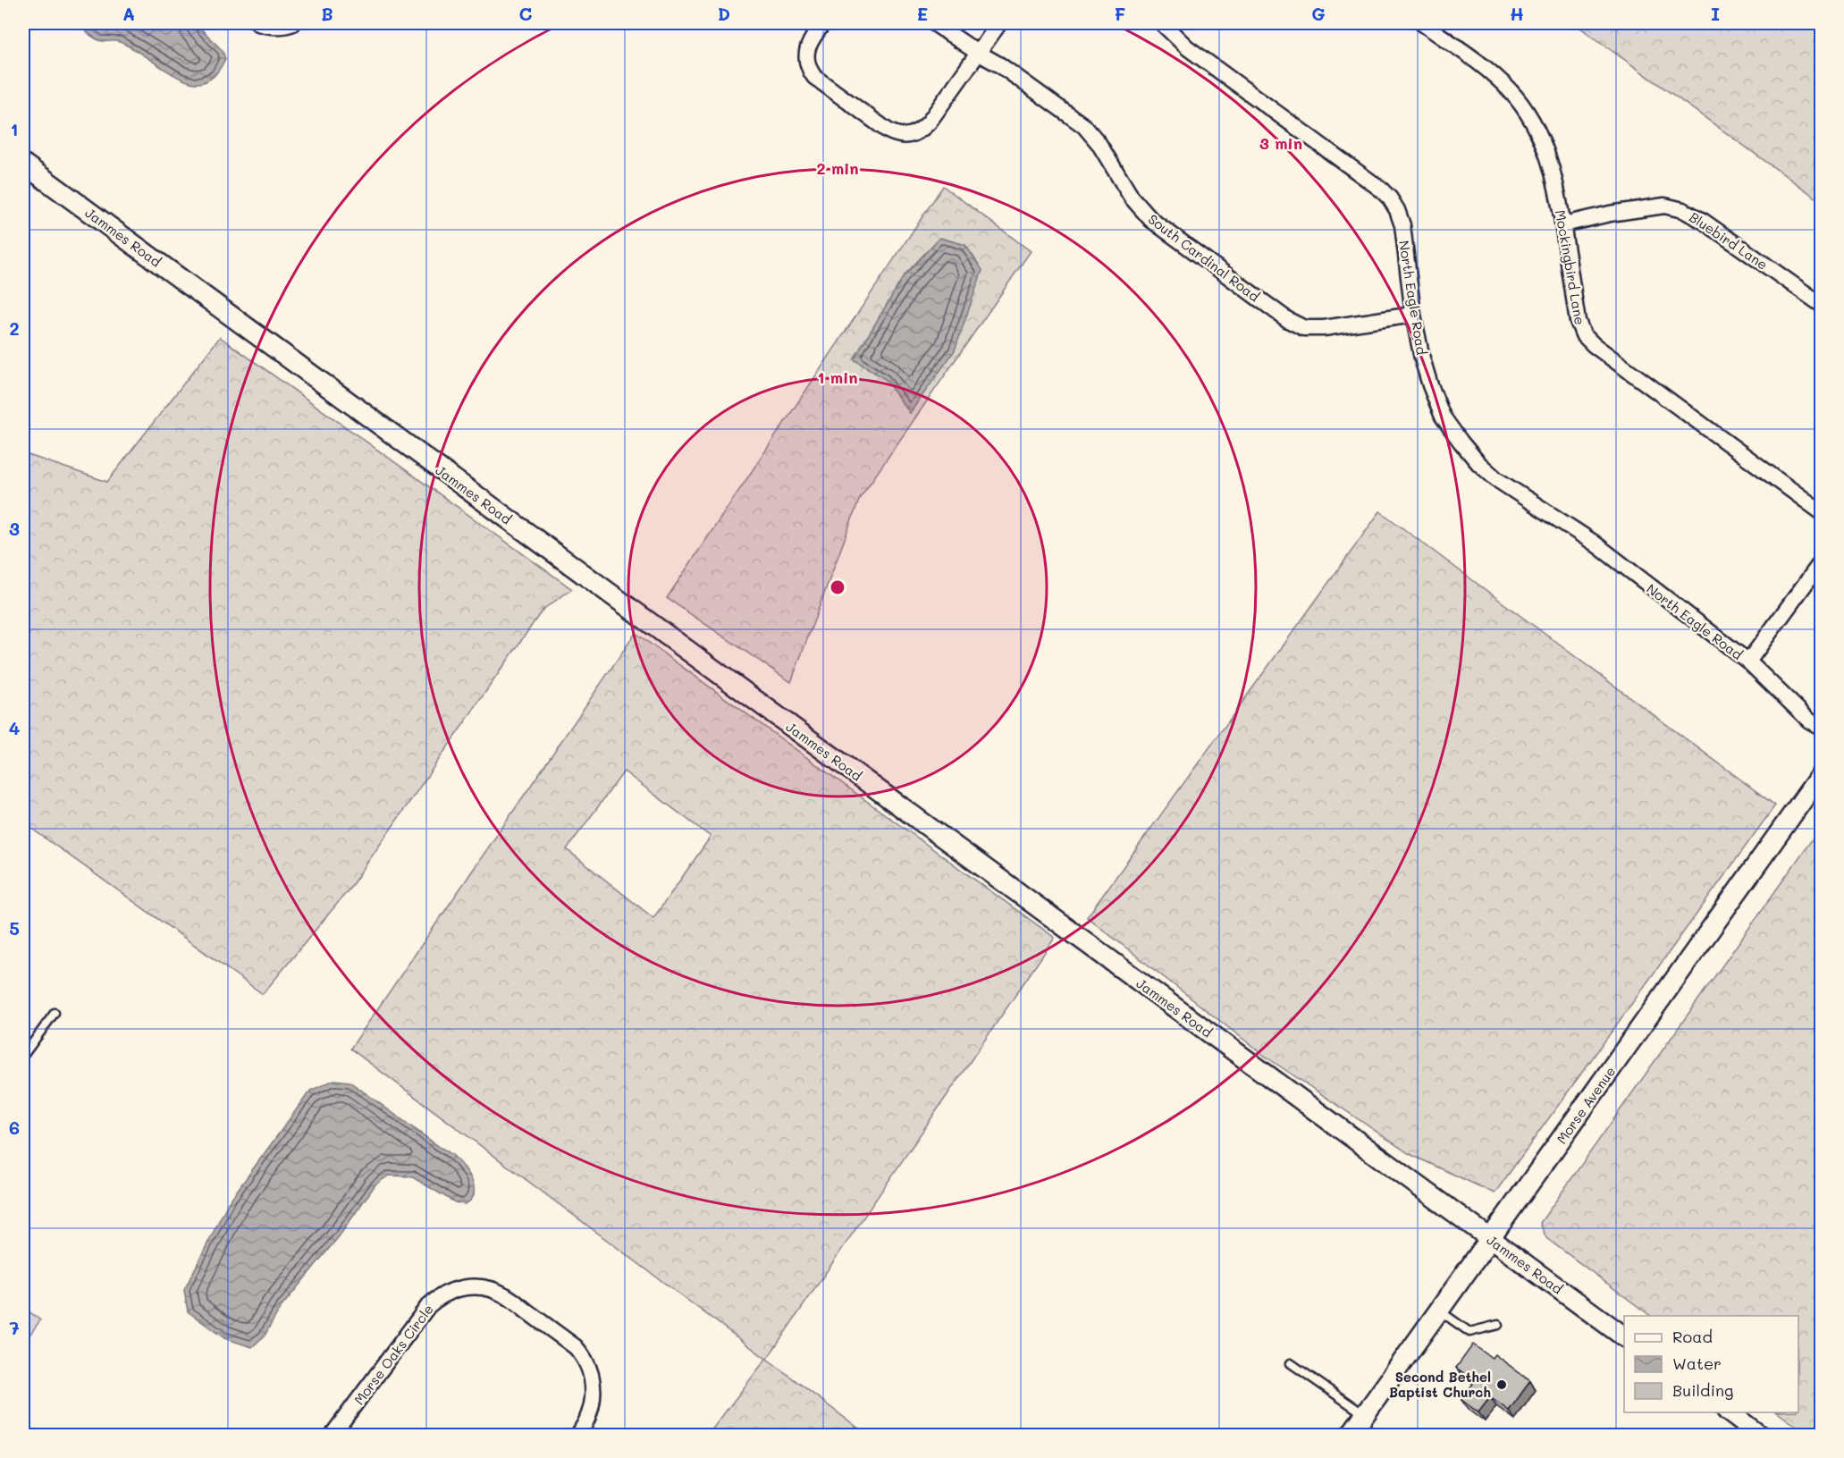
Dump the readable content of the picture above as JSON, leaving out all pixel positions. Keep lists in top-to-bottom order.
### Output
{
  "streets": {
    "street": [
      "Jammes Road",
      "Bluebird Lane",
      "South Cardinal Road",
      "Mockingbird Lane",
      "North Eagle Road",
      "Morse Avenue",
      "Morse Oaks Circle"
    ]
  },
  "crossings": [
    ["Jammes Road", "Morse Avenue"],
    ["Bluebird Lane", "Mockingbird Lane"],
    ["South Cardinal Road", "North Eagle Road"]
  ],
  "places": ["Second Bethel Baptist Church"],
  "legend": ["Road", "Water", "Building"],
  "grid": {
    "columns": [
      "A",
      "B",
      "C",
      "D",
      "E",
      "F",
      "G",
      "H",
      "I"
    ],
    "rows": [
      "1",
      "2",
      "3",
      "4",
      "5",
      "6",
      "7"
    ]
  },
  "rings": ["3 min", "2 min", "1 min"]
}
